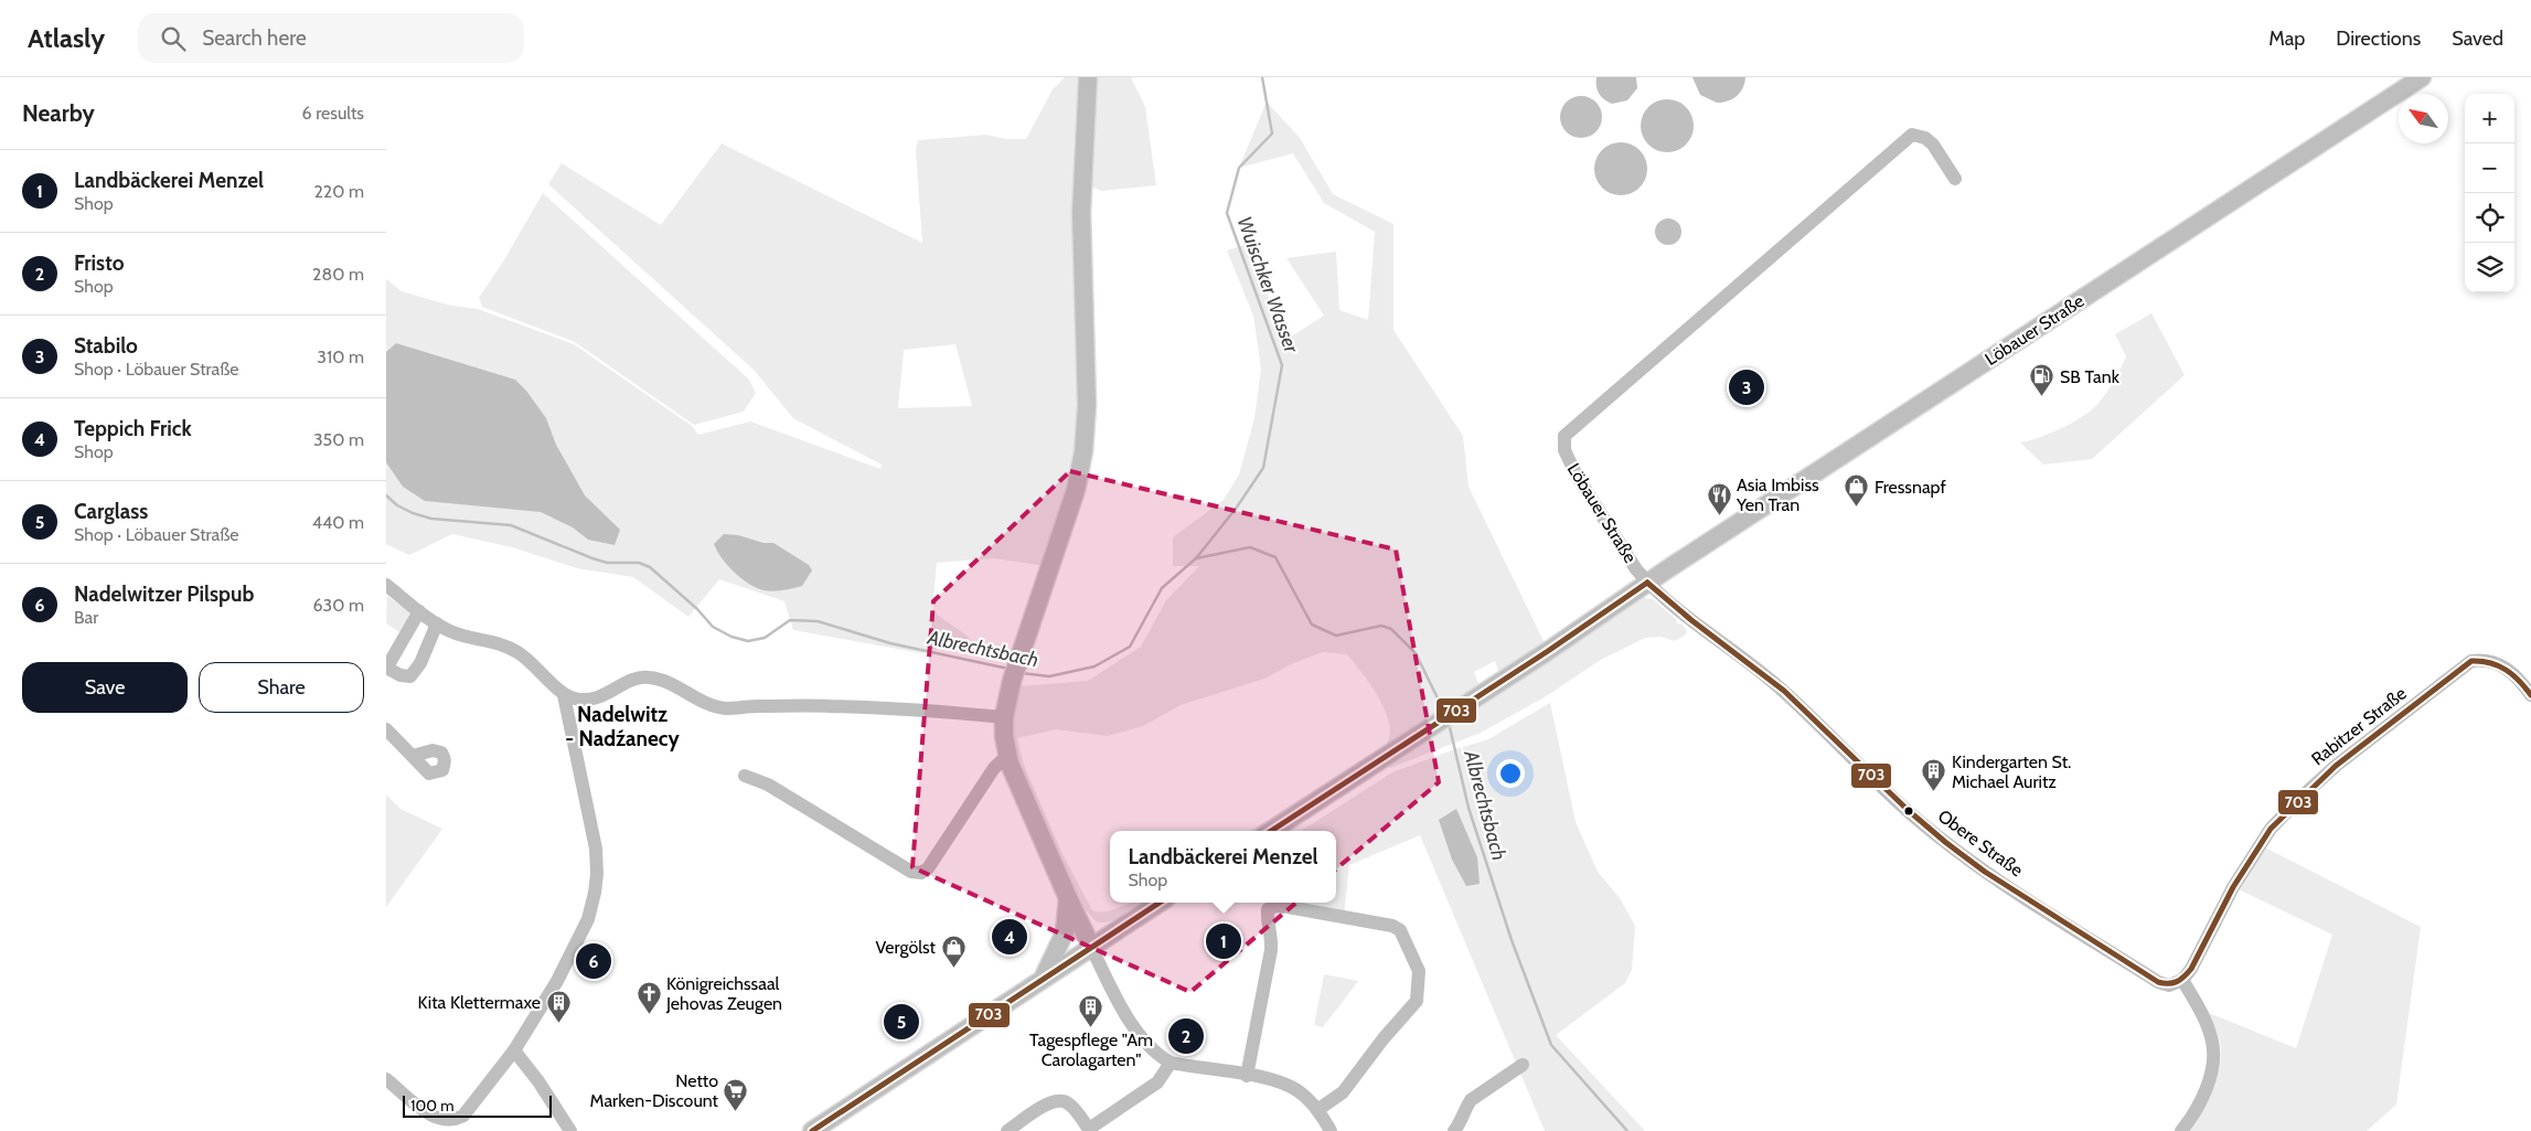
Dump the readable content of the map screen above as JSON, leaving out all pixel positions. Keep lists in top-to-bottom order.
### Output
{
  "streets": {
    "main road": ["Löbauer Straße"],
    "street": ["Rabitzer Straße", "Obere Straße"]
  },
  "crossings": [
    ["Löbauer Straße", "Obere Straße"],
    ["Rabitzer Straße", "Obere Straße"]
  ],
  "districts": ["Nadelwitz - Nadźanecy"],
  "water": ["Wuischker Wasser", "Albrechtsbach"],
  "places": {
    "fuel station": ["SB Tank"],
    "shop": ["Fressnapf", "Vergölst"],
    "restaurant": ["Asia Imbiss Yen Tran"],
    "building": ["Kindergarten St. Michael Auritz", "Kita Klettermaxe", "Tagespflege \"Am Carolagarten\""],
    "church": ["Königreichssaal Jehovas Zeugen"],
    "supermarket": ["Netto Marken-Discount"]
  },
  "lines": ["transit line 703"],
  "scale_bar": "100 m",
  "north": "top left",
  "page": {
    "header": "Atlasly",
    "search": "Search here",
    "nav": ["Map", "Directions", "Saved"],
    "heading": ["Nearby", "6 results"],
    "map_buttons": ["+", "−"],
    "list": [
      {
        "mark": "1",
        "name": "Landbäckerei Menzel",
        "note": "Shop",
        "value": "220 m"
      },
      {
        "mark": "2",
        "name": "Fristo",
        "note": "Shop",
        "value": "280 m"
      },
      {
        "mark": "3",
        "name": "Stabilo",
        "note": "Shop · Löbauer Straße",
        "value": "310 m"
      },
      {
        "mark": "4",
        "name": "Teppich Frick",
        "note": "Shop",
        "value": "350 m"
      },
      {
        "mark": "5",
        "name": "Carglass",
        "note": "Shop · Löbauer Straße",
        "value": "440 m"
      },
      {
        "mark": "6",
        "name": "Nadelwitzer Pilspub",
        "note": "Bar",
        "value": "630 m"
      }
    ],
    "pins": [
      "3",
      "4",
      "1",
      "6",
      "5",
      "2"
    ],
    "buttons": ["Save", "Share"],
    "popup": ["Landbäckerei Menzel", "Shop"],
    "scale": "100 m"
  }
}
